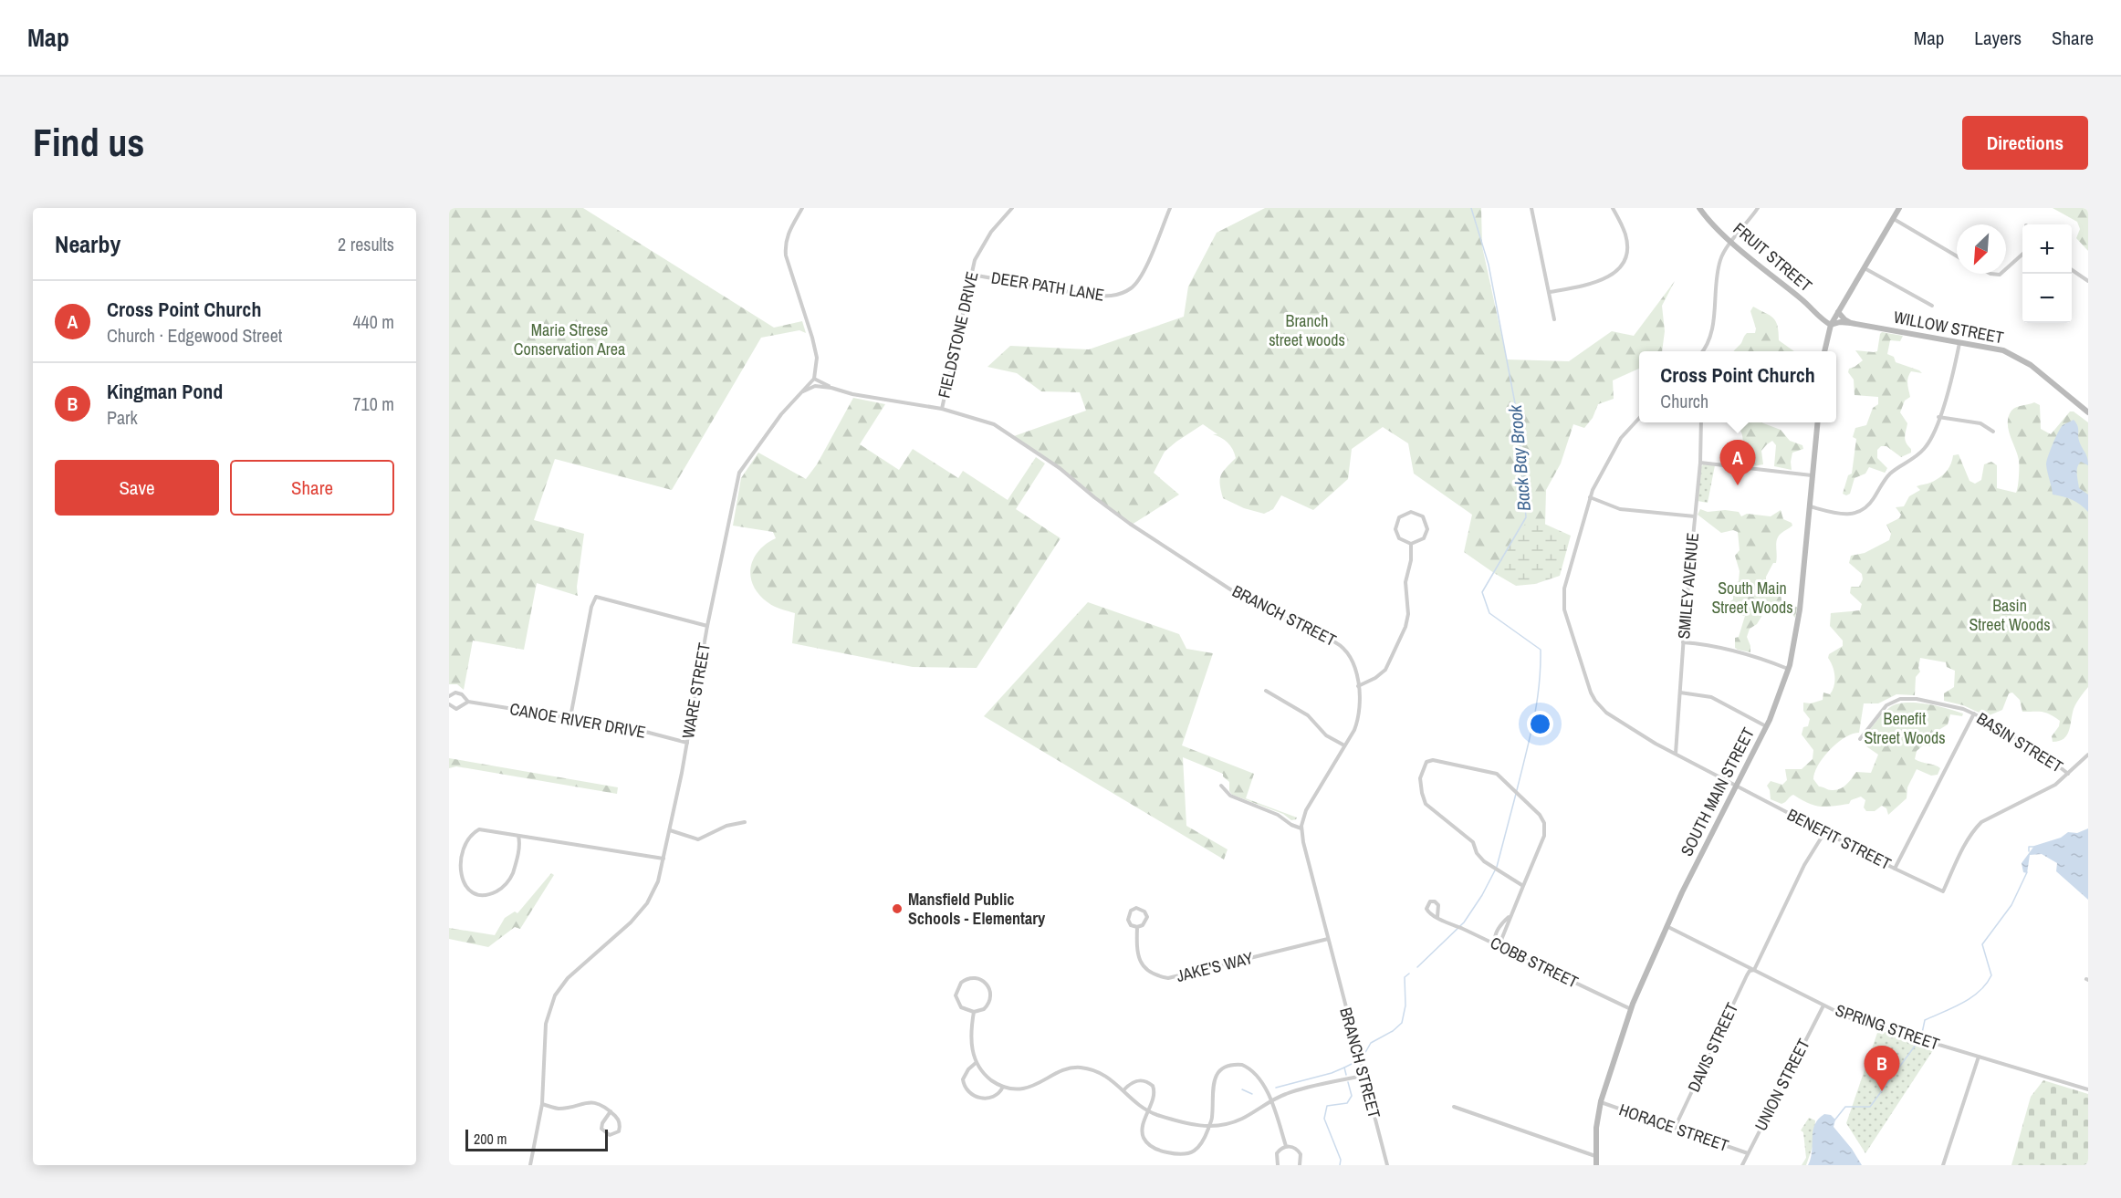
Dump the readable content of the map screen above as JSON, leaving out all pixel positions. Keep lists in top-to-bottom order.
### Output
{
  "streets": {
    "main road": ["FRUIT STREET", "WILLOW STREET", "SOUTH MAIN STREET"],
    "street": [
      "DEER PATH LANE",
      "FIELDSTONE DRIVE",
      "SMILEY AVENUE",
      "BRANCH STREET",
      "WARE STREET",
      "CANOE RIVER DRIVE",
      "BASIN STREET",
      "BENEFIT STREET",
      "COBB STREET",
      "JAKE'S WAY",
      "SPRING STREET",
      "DAVIS STREET",
      "UNION STREET",
      "HORACE STREET"
    ]
  },
  "crossings": [
    ["DEER PATH LANE", "FIELDSTONE DRIVE"],
    ["FIELDSTONE DRIVE", "BRANCH STREET"],
    ["SMILEY AVENUE", "BENEFIT STREET"],
    ["BRANCH STREET", "WARE STREET"],
    ["BRANCH STREET", "JAKE'S WAY"],
    ["WARE STREET", "CANOE RIVER DRIVE"],
    ["BASIN STREET", "BENEFIT STREET"],
    ["SOUTH MAIN STREET", "BENEFIT STREET"],
    ["SOUTH MAIN STREET", "COBB STREET"],
    ["SOUTH MAIN STREET", "SPRING STREET"],
    ["SOUTH MAIN STREET", "HORACE STREET"],
    ["BENEFIT STREET", "DAVIS STREET"],
    ["SPRING STREET", "DAVIS STREET"],
    ["SPRING STREET", "UNION STREET"],
    ["DAVIS STREET", "HORACE STREET"],
    ["UNION STREET", "HORACE STREET"]
  ],
  "water": ["Back Bay Brook"],
  "parks": [
    "Branch street woods",
    "Marie Strese Conservation Area",
    "South Main Street Woods",
    "Basin Street Woods",
    "Benefit Street Woods"
  ],
  "places": ["Mansfield Public Schools - Elementary"],
  "scale_bar": "200 m",
  "north": "bottom left",
  "page": {
    "header": "Map",
    "nav": ["Map", "Layers", "Share"],
    "buttons": [
      "Directions",
      ["Save", "Share"]
    ],
    "title": "Find us",
    "heading": ["Nearby", "2 results"],
    "map_buttons": ["+", "−"],
    "list": [
      {
        "mark": "A",
        "name": "Cross Point Church",
        "note": "Church · Edgewood Street",
        "value": "440 m"
      },
      {
        "mark": "B",
        "name": "Kingman Pond",
        "note": "Park",
        "value": "710 m"
      }
    ],
    "popup": ["Cross Point Church", "Church"],
    "pins": ["A", "B"],
    "scale": "200 m"
  }
}
